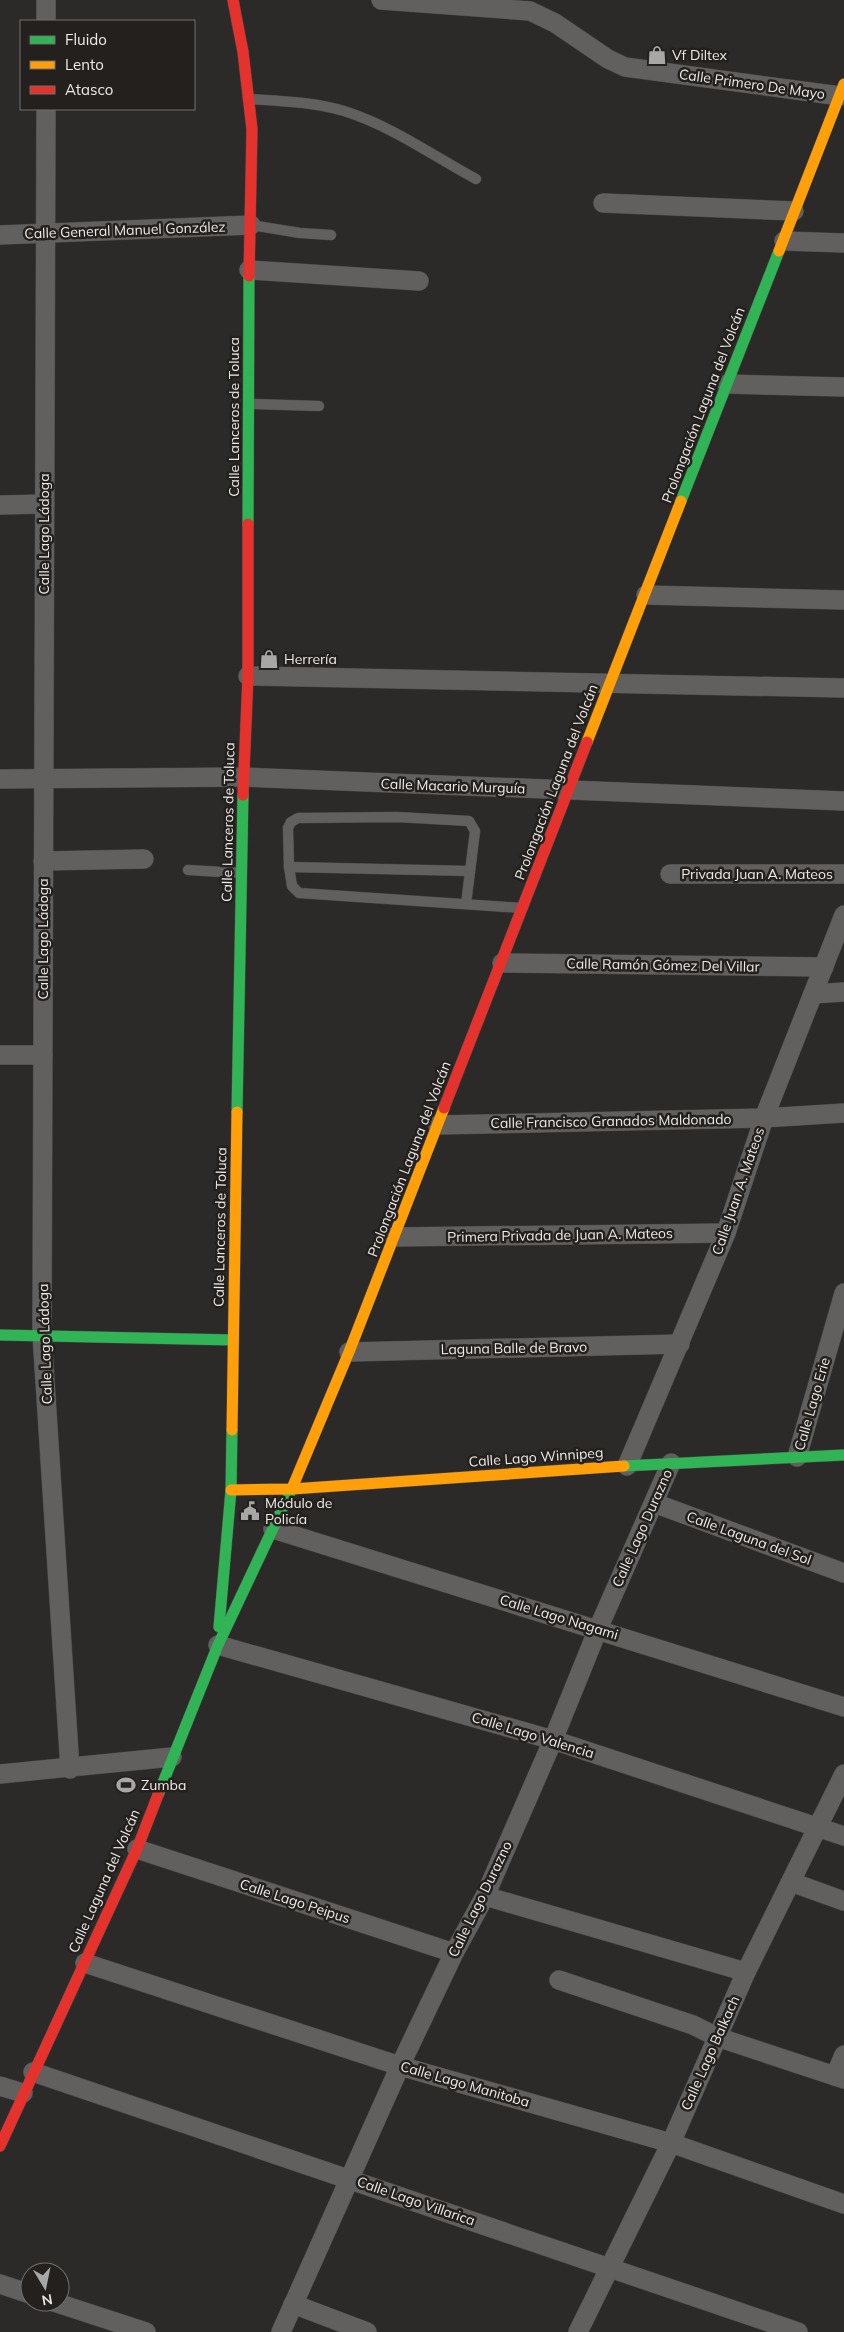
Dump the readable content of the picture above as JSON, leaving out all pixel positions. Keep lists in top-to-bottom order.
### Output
{
  "streets": {
    "main road": [
      "Prolongación Laguna del Volcán",
      "Calle Lanceros de Toluca",
      "Calle Lago Winnipeg",
      "Calle Laguna del Volcán"
    ],
    "street": [
      "Calle Primero De Mayo",
      "Calle General Manuel González",
      "Calle Lago Ládoga",
      "Calle Macario Murguía",
      "Privada Juan A. Mateos",
      "Calle Ramón Gómez Del Villar",
      "Calle Francisco Granados Maldonado",
      "Calle Juan A. Mateos",
      "Primera Privada de Juan A. Mateos",
      "Laguna Balle de Bravo",
      "Calle Lago Erie",
      "Calle Lago Durazno",
      "Calle Laguna del Sol",
      "Calle Lago Nagami",
      "Calle Lago Valencia",
      "Calle Lago Peipus",
      "Calle Lago Balkach",
      "Calle Lago Manitoba",
      "Calle Lago Villarica"
    ]
  },
  "crossings": [
    ["Calle Primero De Mayo", "Prolongación Laguna del Volcán"],
    ["Calle General Manuel González", "Calle Lanceros de Toluca"],
    ["Calle General Manuel González", "Calle Lago Ládoga"],
    ["Prolongación Laguna del Volcán", "Calle Macario Murguía"],
    ["Prolongación Laguna del Volcán", "Calle Ramón Gómez Del Villar"],
    ["Prolongación Laguna del Volcán", "Calle Francisco Granados Maldonado"],
    ["Prolongación Laguna del Volcán", "Primera Privada de Juan A. Mateos"],
    ["Prolongación Laguna del Volcán", "Laguna Balle de Bravo"],
    ["Prolongación Laguna del Volcán", "Calle Lago Winnipeg"],
    ["Prolongación Laguna del Volcán", "Calle Laguna del Volcán"],
    ["Calle Lanceros de Toluca", "Calle Macario Murguía"],
    ["Calle Lanceros de Toluca", "Calle Lago Winnipeg"],
    ["Calle Lanceros de Toluca", "Calle Lago Valencia"],
    ["Calle Lanceros de Toluca", "Calle Laguna del Volcán"],
    ["Calle Lago Ládoga", "Calle Macario Murguía"],
    ["Calle Ramón Gómez Del Villar", "Calle Juan A. Mateos"],
    ["Calle Francisco Granados Maldonado", "Calle Juan A. Mateos"],
    ["Calle Juan A. Mateos", "Primera Privada de Juan A. Mateos"],
    ["Calle Juan A. Mateos", "Laguna Balle de Bravo"],
    ["Calle Juan A. Mateos", "Calle Lago Winnipeg"],
    ["Calle Lago Erie", "Calle Lago Winnipeg"],
    ["Calle Lago Winnipeg", "Calle Lago Durazno"],
    ["Calle Lago Winnipeg", "Calle Laguna del Volcán"],
    ["Calle Lago Durazno", "Calle Laguna del Sol"],
    ["Calle Lago Durazno", "Calle Lago Nagami"],
    ["Calle Lago Durazno", "Calle Lago Valencia"],
    ["Calle Lago Durazno", "Calle Lago Peipus"],
    ["Calle Lago Durazno", "Calle Lago Manitoba"],
    ["Calle Lago Durazno", "Calle Lago Villarica"],
    ["Calle Lago Nagami", "Calle Laguna del Volcán"],
    ["Calle Lago Valencia", "Calle Laguna del Volcán"],
    ["Calle Lago Valencia", "Calle Lago Balkach"],
    ["Calle Laguna del Volcán", "Calle Lago Peipus"],
    ["Calle Laguna del Volcán", "Calle Lago Manitoba"],
    ["Calle Laguna del Volcán", "Calle Lago Villarica"],
    ["Calle Lago Balkach", "Calle Lago Manitoba"],
    ["Calle Lago Balkach", "Calle Lago Villarica"]
  ],
  "places": {
    "shop": ["Vf Diltex", "Herrería"],
    "public building": ["Módulo de Policía"],
    "sports": ["Zumba"]
  },
  "legend": ["Fluido", "Lento", "Atasco"],
  "north": "bottom"
}
